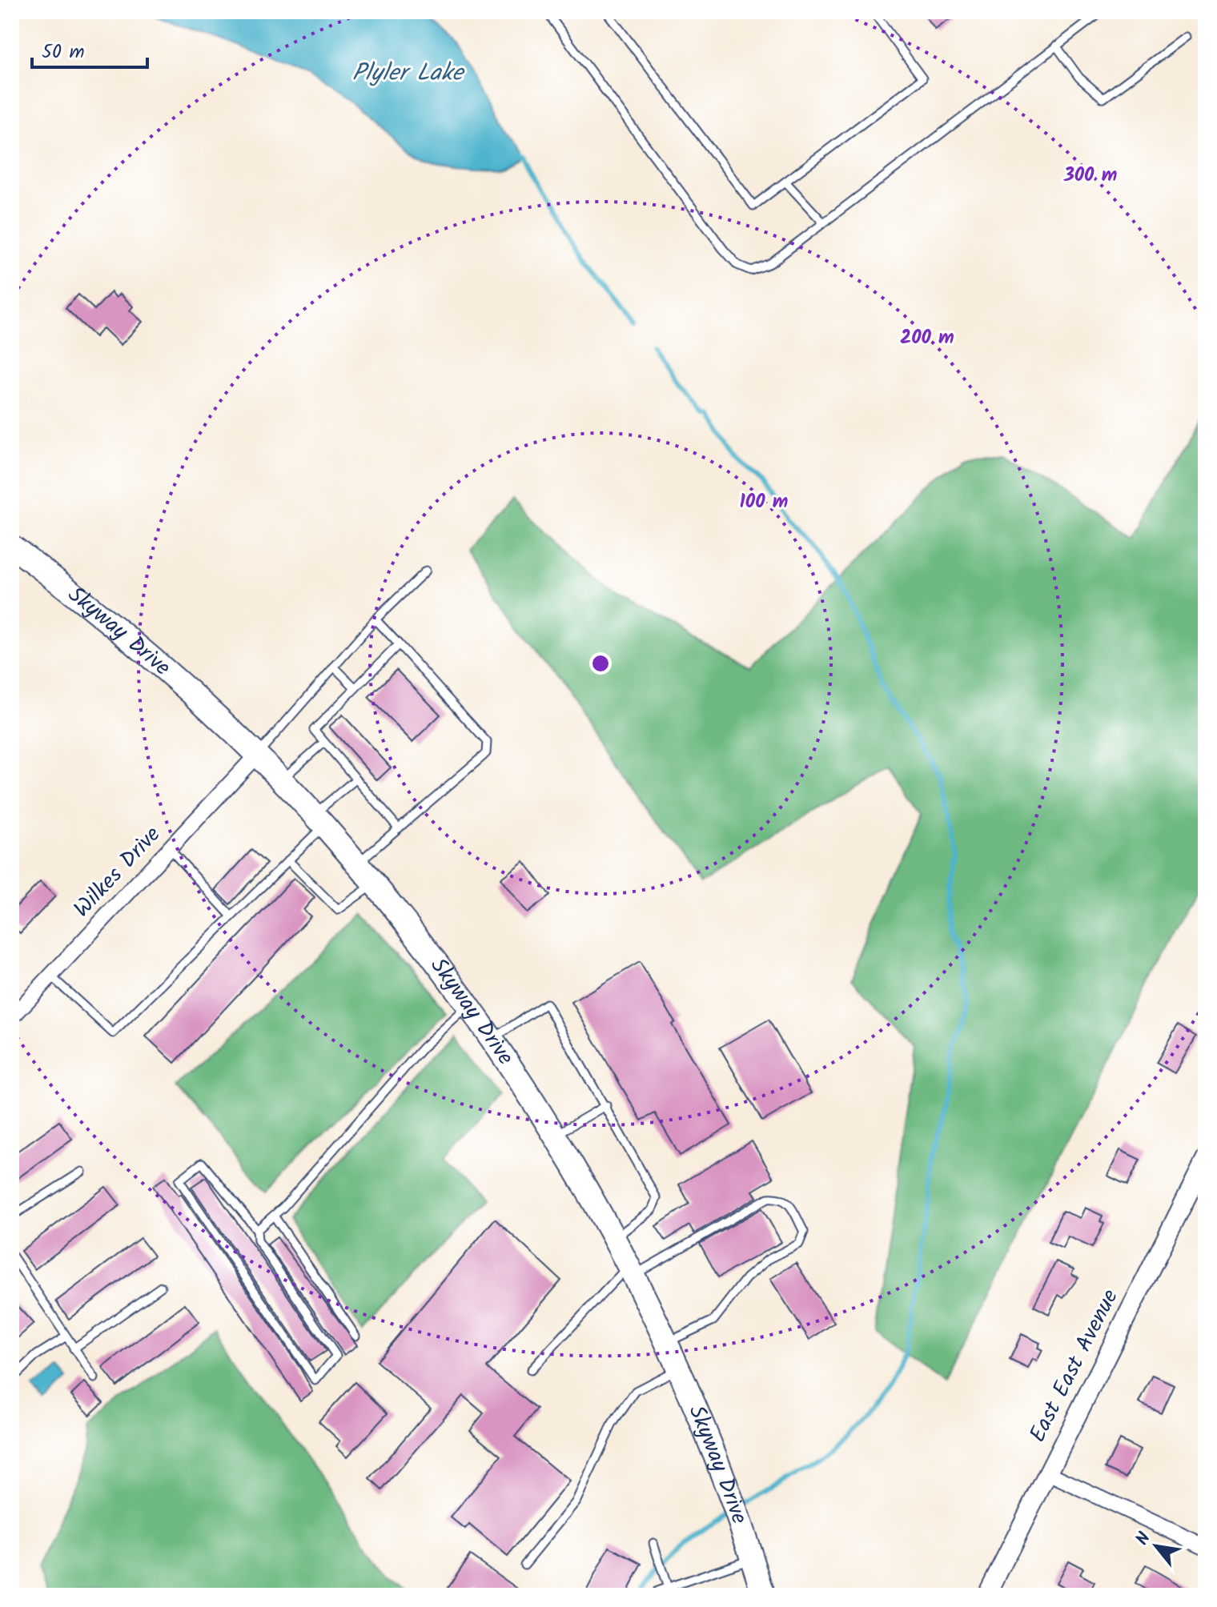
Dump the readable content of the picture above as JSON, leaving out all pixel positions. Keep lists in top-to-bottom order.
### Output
{
  "streets": {
    "highway": ["Skyway Drive"],
    "street": ["Wilkes Drive", "East East Avenue"]
  },
  "crossings": [
    ["Skyway Drive", "Wilkes Drive"]
  ],
  "water": ["Plyler Lake"],
  "scale_bar": "50 m",
  "north": "top left",
  "rings": ["300 m", "200 m", "100 m"]
}
